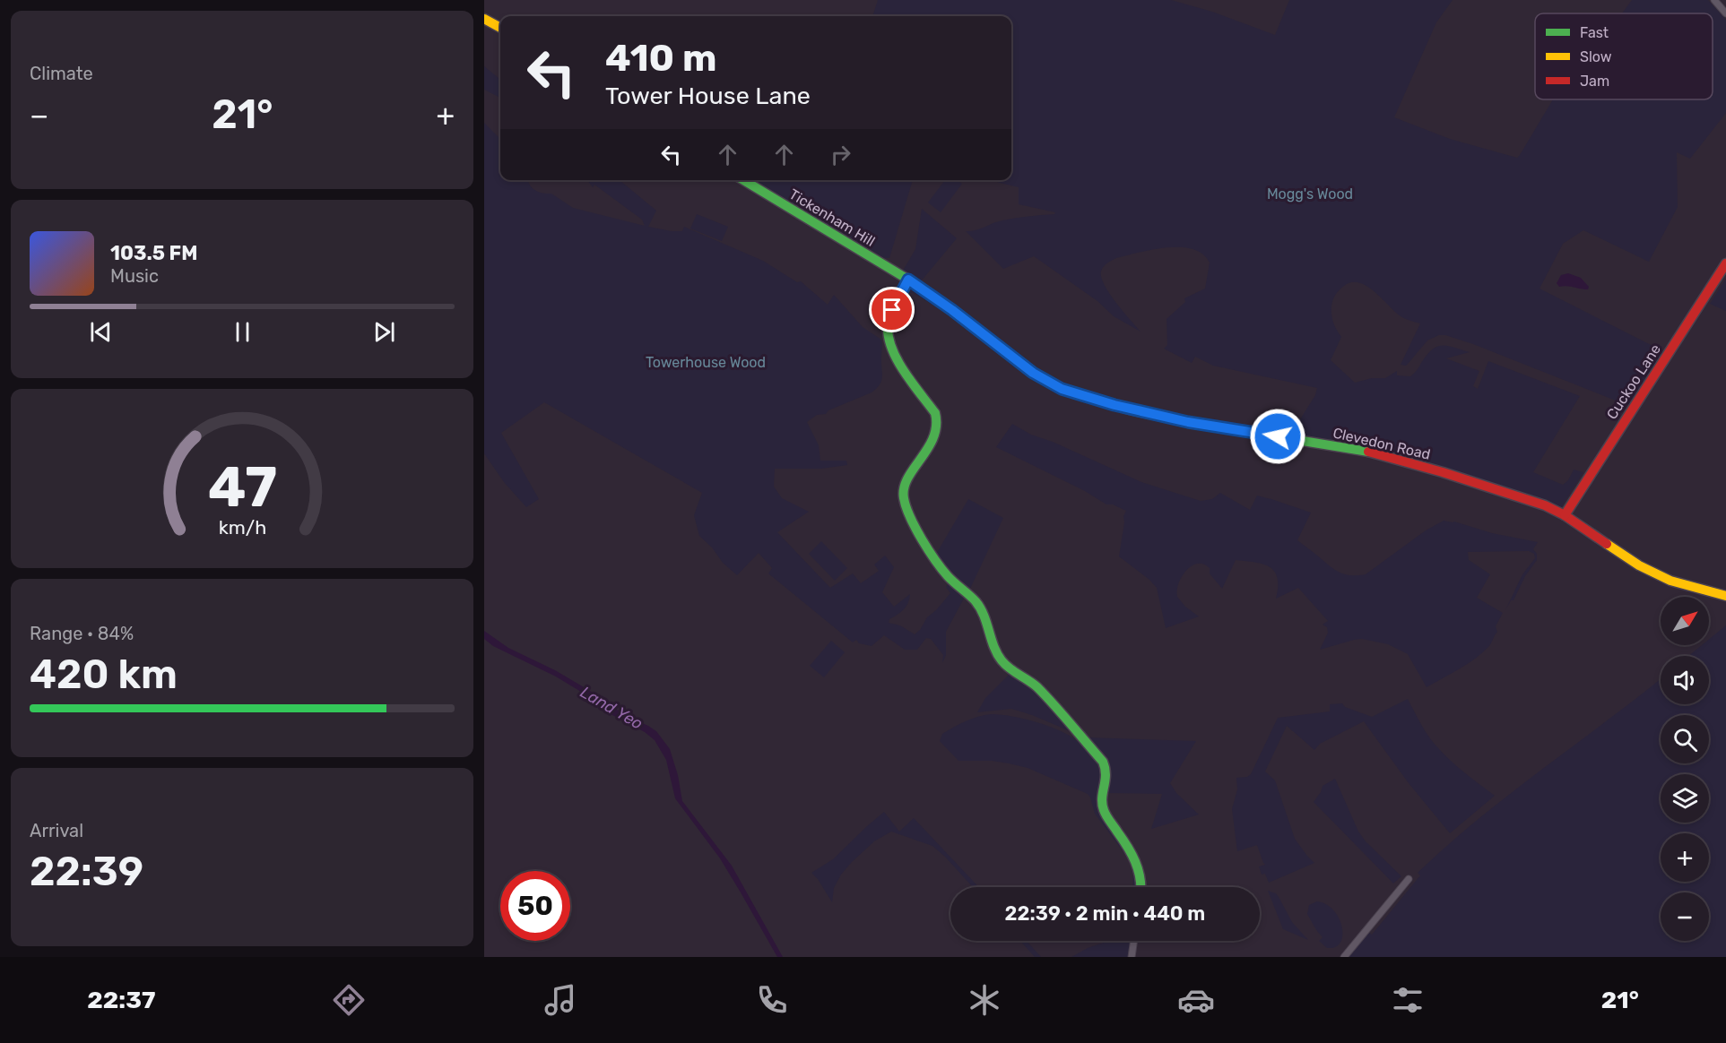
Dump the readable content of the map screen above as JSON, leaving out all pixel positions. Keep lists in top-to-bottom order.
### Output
{
  "streets": {
    "main road": ["Tickenham Hill", "Cuckoo Lane", "Clevedon Road"]
  },
  "crossings": [
    ["Tickenham Hill", "Clevedon Road"],
    ["Cuckoo Lane", "Clevedon Road"]
  ],
  "water": ["Land Yeo"],
  "parks": ["Mogg's Wood", "Towerhouse Wood"],
  "legend": ["Fast", "Slow", "Jam"],
  "north": "top right",
  "page": {
    "tile": [
      "Climate",
      ["Range · 84%", "420 km"],
      ["Arrival", "22:39"]
    ],
    "turn": ["410 m", "Tower House Lane"],
    "heat": ["−", "21°", "+"],
    "song": ["103.5 FM", "Music"],
    "map_buttons": ["+", "−"],
    "limit": "50",
    "trip": "22:39 · 2 min · 440 m",
    "tabs": ["22:37", "21°"],
    "gauge": ["47", "km/h"]
  }
}
